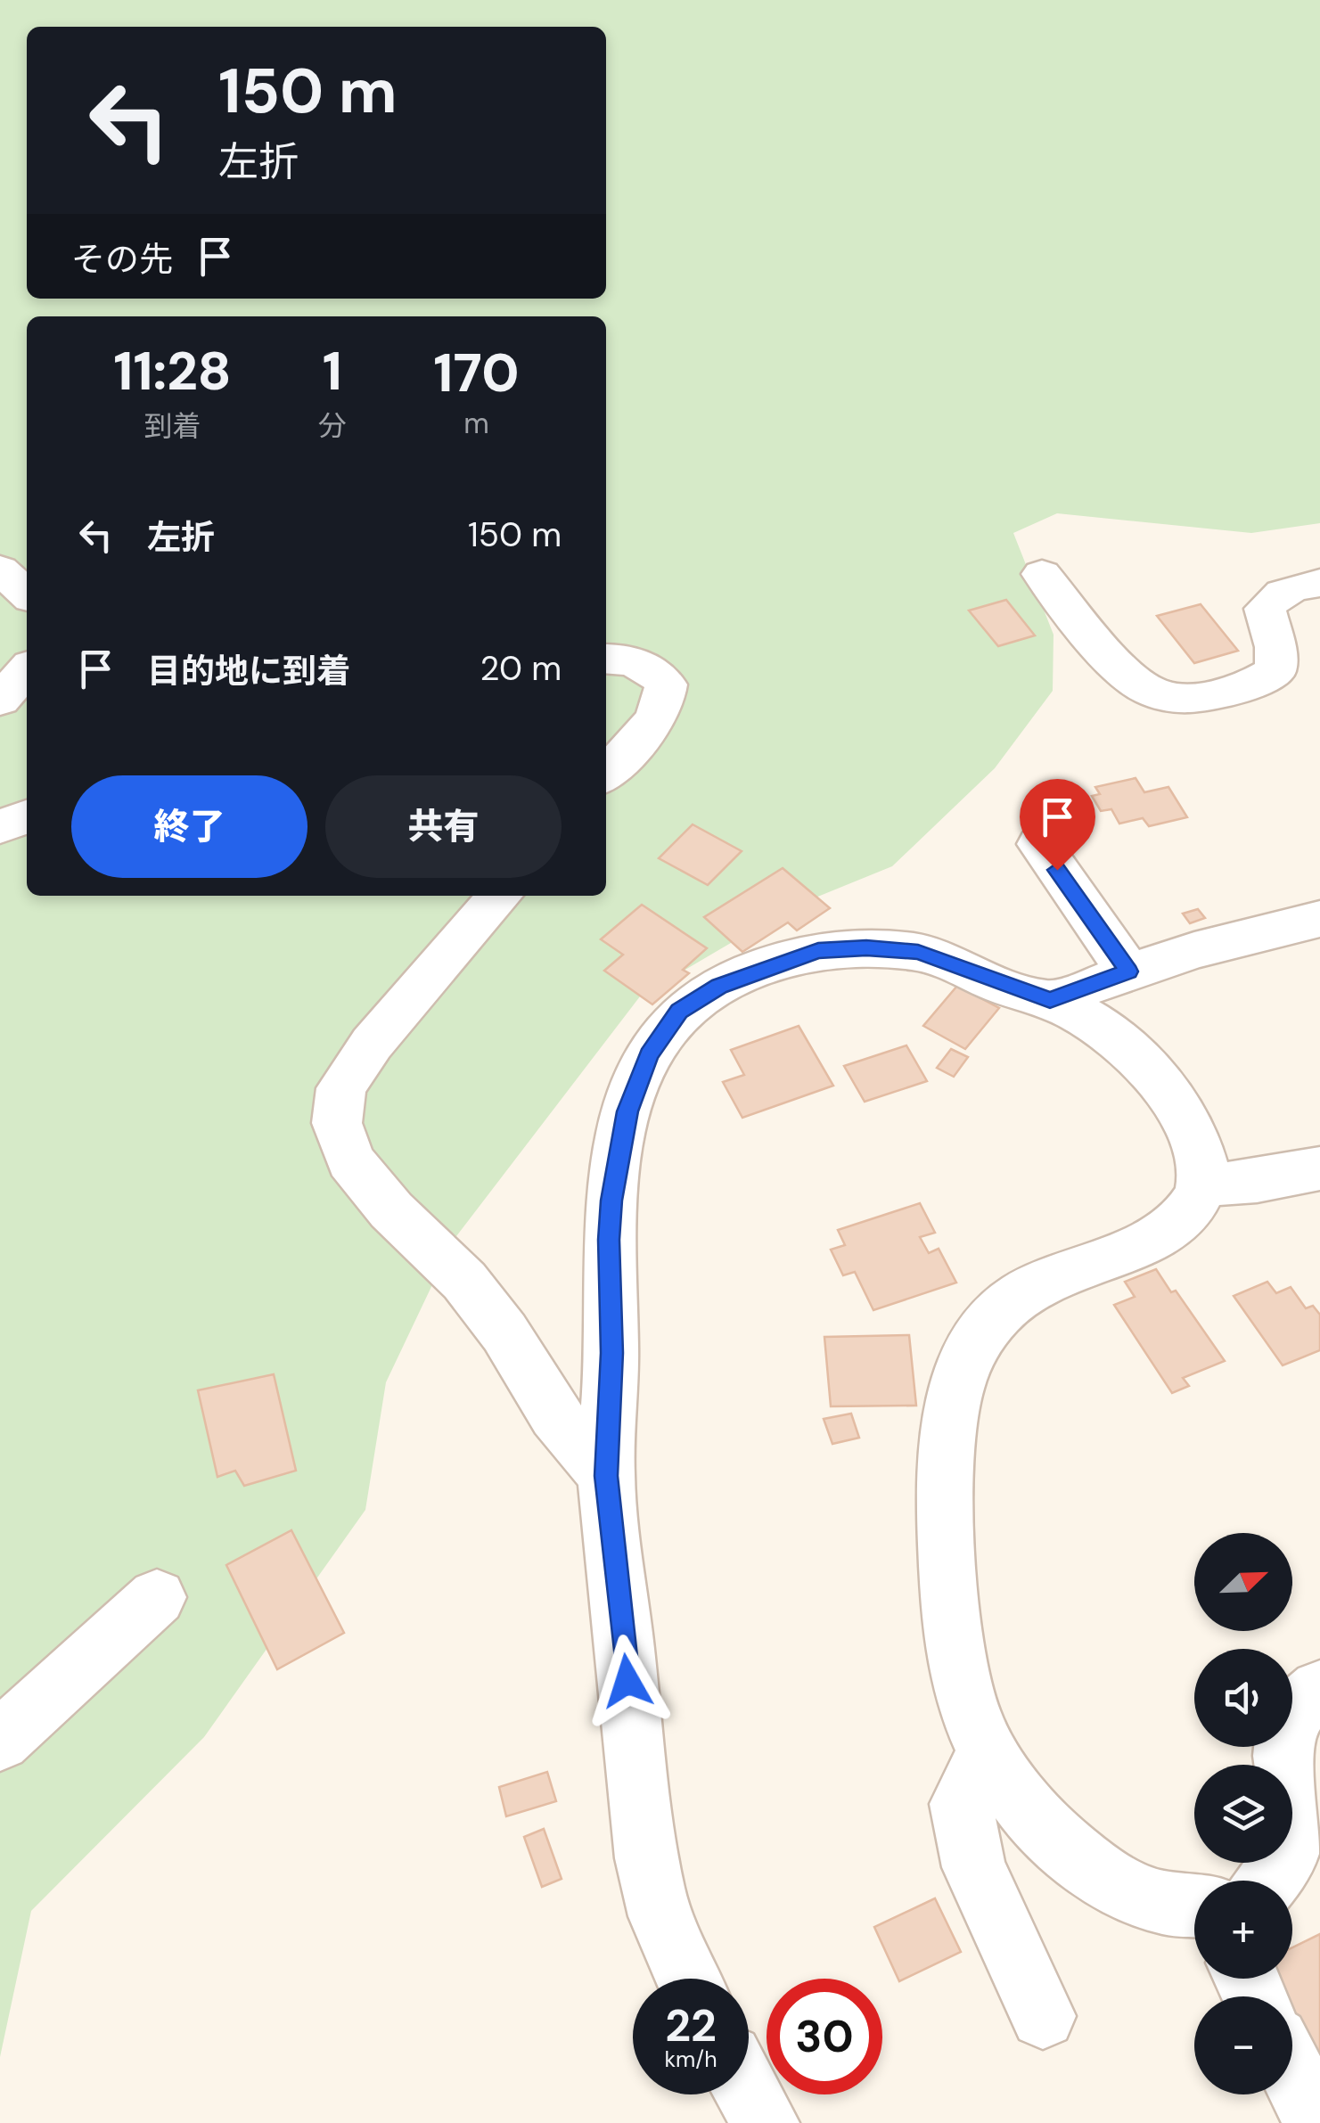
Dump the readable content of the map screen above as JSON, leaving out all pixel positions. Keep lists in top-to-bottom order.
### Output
{
  "north": "top right",
  "page": {
    "turn": ["150 m", "左折"],
    "then": "その先",
    "eta": [
      "11:28",
      "到着",
      "1",
      "分",
      "170",
      "m"
    ],
    "list": [
      {
        "name": "左折",
        "value": "150 m"
      },
      {
        "name": "目的地に到着",
        "value": "20 m"
      }
    ],
    "buttons": ["終了", "共有"],
    "map_buttons": ["+", "−"],
    "speed": "22 km/h",
    "limit": "30"
  }
}
